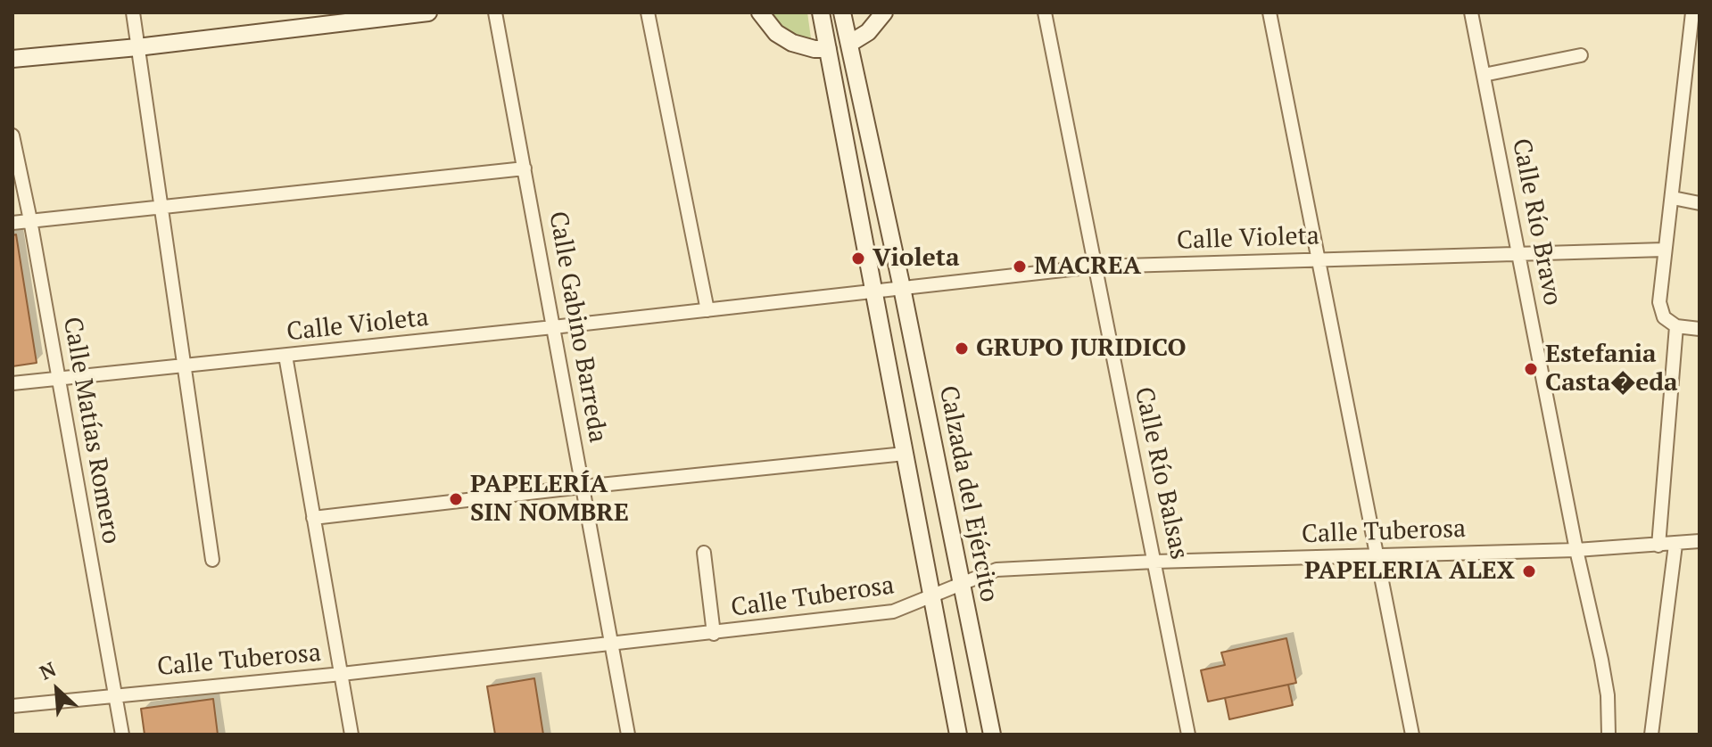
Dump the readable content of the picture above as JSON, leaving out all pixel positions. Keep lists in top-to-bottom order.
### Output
{
  "streets": {
    "main road": ["Calzada del Ejército"],
    "street": [
      "Calle Río Bravo",
      "Calle Violeta",
      "Calle Gabino Barreda",
      "Calle Matías Romero",
      "Calle Río Balsas",
      "Calle Tuberosa"
    ]
  },
  "crossings": [
    ["Calle Río Bravo", "Calle Violeta"],
    ["Calle Río Bravo", "Calle Tuberosa"],
    ["Calle Violeta", "Calle Gabino Barreda"],
    ["Calle Violeta", "Calle Matías Romero"],
    ["Calle Violeta", "Calle Río Balsas"],
    ["Calle Violeta", "Calzada del Ejército"],
    ["Calle Gabino Barreda", "Calle Tuberosa"],
    ["Calle Matías Romero", "Calle Tuberosa"],
    ["Calle Río Balsas", "Calle Tuberosa"],
    ["Calzada del Ejército", "Calle Tuberosa"]
  ],
  "places": [
    "Violeta",
    "MACREA",
    "GRUPO JURIDICO",
    "Estefania Casta�eda",
    "PAPELERÍA SIN NOMBRE",
    "PAPELERIA ALEX"
  ],
  "north": "top left"
}
